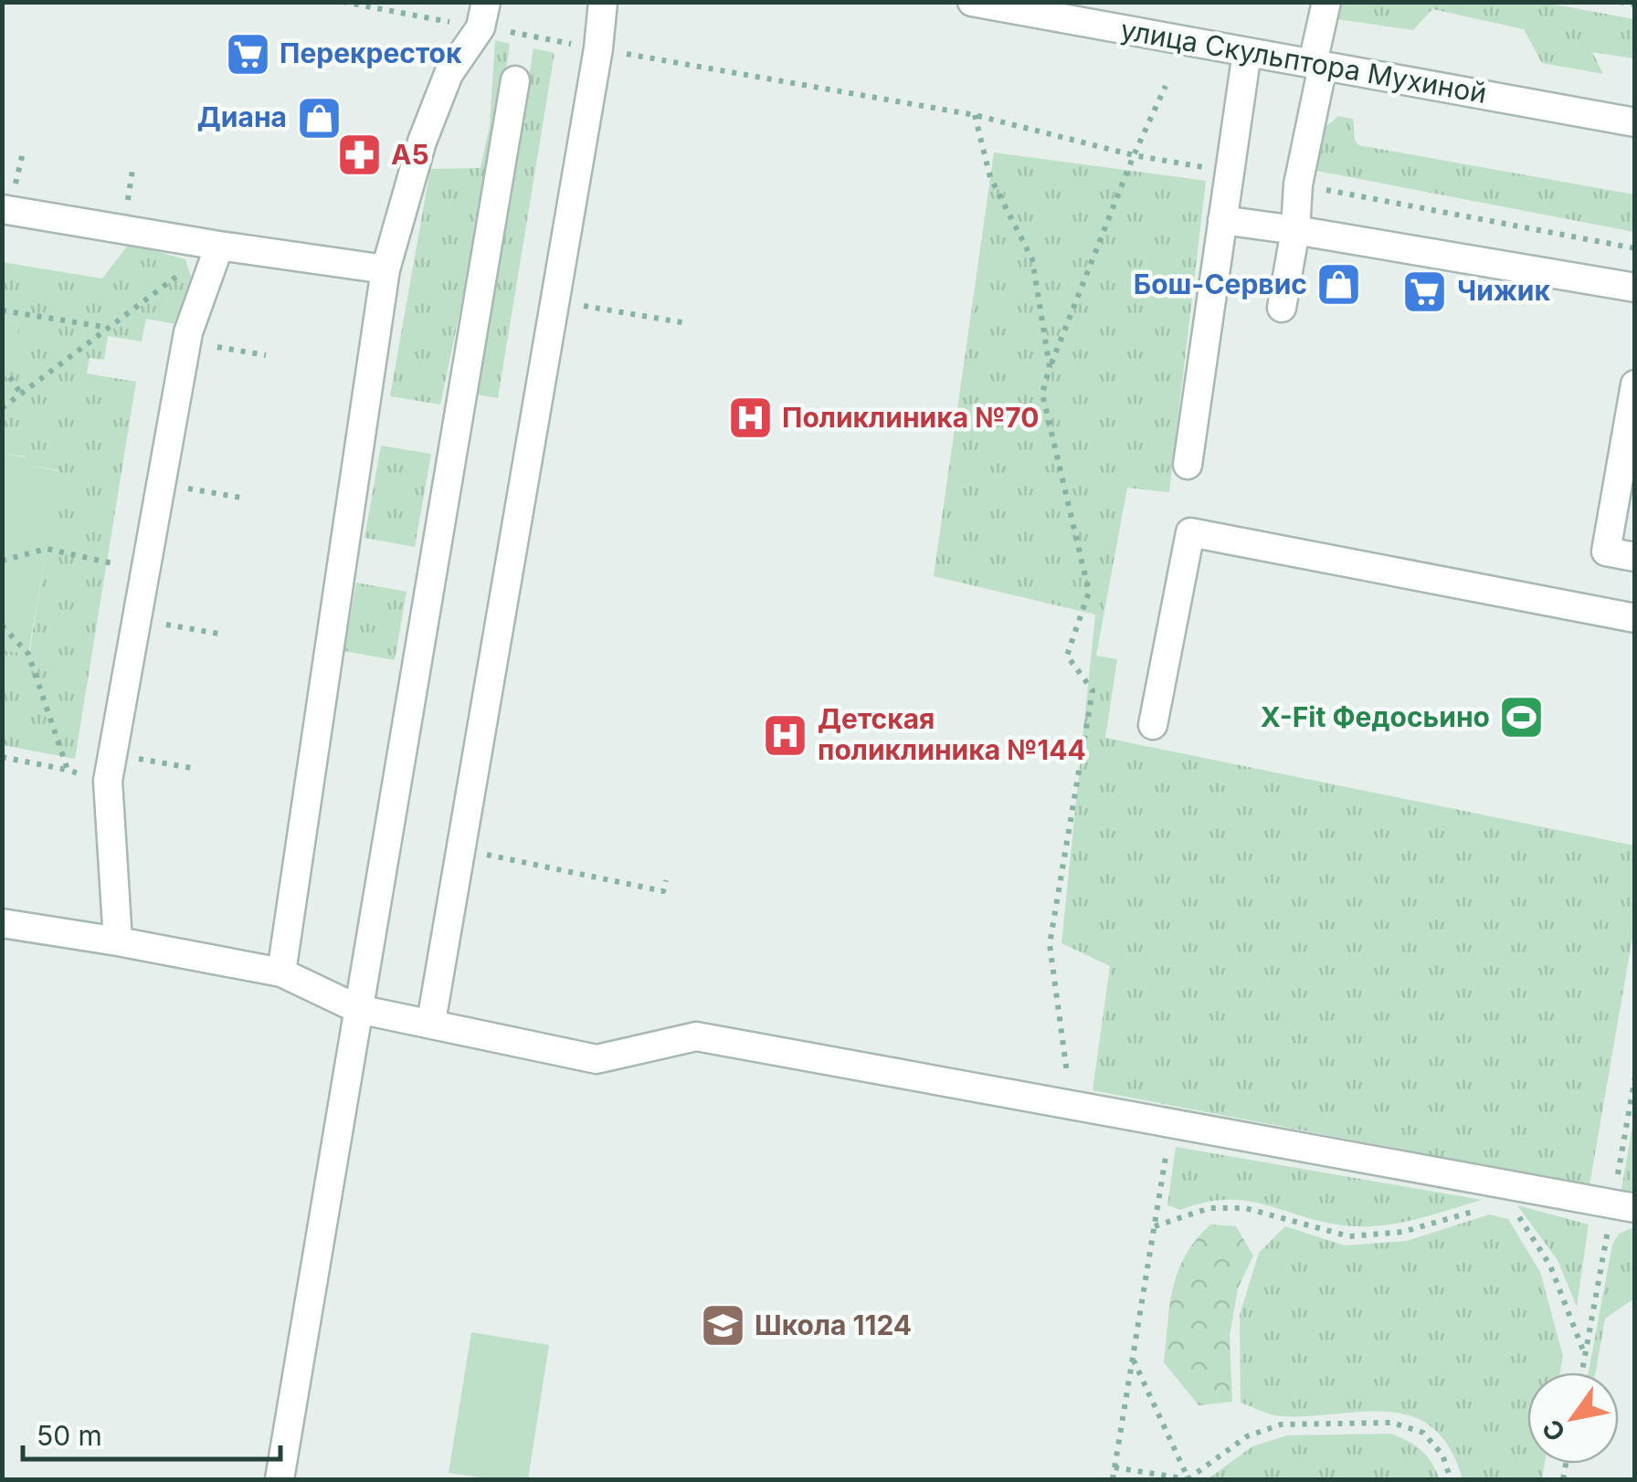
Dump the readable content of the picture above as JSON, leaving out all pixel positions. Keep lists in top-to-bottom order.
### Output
{
  "streets": {
    "street": ["улица Скульптора Мухиной"]
  },
  "places": {
    "supermarket": ["Перекресток", "Чижик"],
    "shop": ["Диана", "Бош-Сервис"],
    "pharmacy": ["А5"],
    "hospital": ["Поликлиника №70", "Детская поликлиника №144"],
    "sports": ["X-Fit Федосьино"],
    "school or university": ["Школа 1124"]
  },
  "scale_bar": "50 m",
  "north": "bottom left"
}
